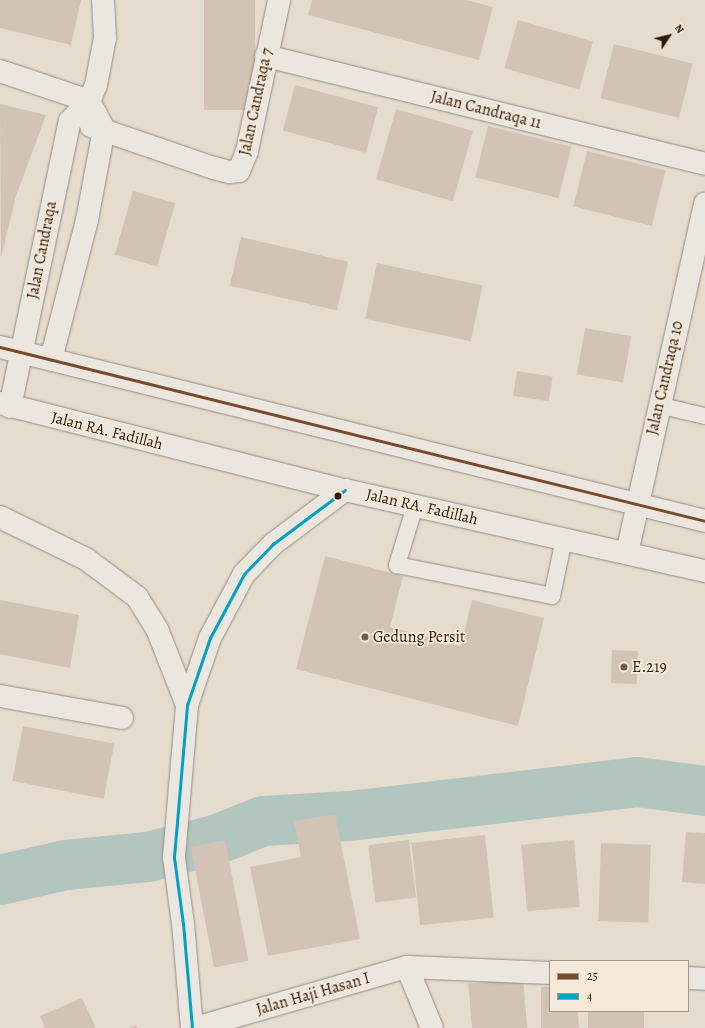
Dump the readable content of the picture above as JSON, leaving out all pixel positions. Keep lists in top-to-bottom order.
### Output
{
  "streets": {
    "street": [
      "Jalan Candraqa 7",
      "Jalan Candraqa 11",
      "Jalan Candraqa",
      "Jalan Candraqa 10",
      "Jalan RA. Fadillah",
      "Jalan Haji Hasan I"
    ]
  },
  "crossings": [
    ["Jalan Candraqa 7", "Jalan Candraqa 11"],
    ["Jalan Candraqa 7", "Jalan Candraqa"],
    ["Jalan Candraqa", "Jalan RA. Fadillah"],
    ["Jalan Candraqa 10", "Jalan RA. Fadillah"]
  ],
  "places": ["Gedung Persit", "E.219"],
  "lines": ["transit line 25", "transit line 4"],
  "legend": ["25", "4"],
  "north": "top right"
}
